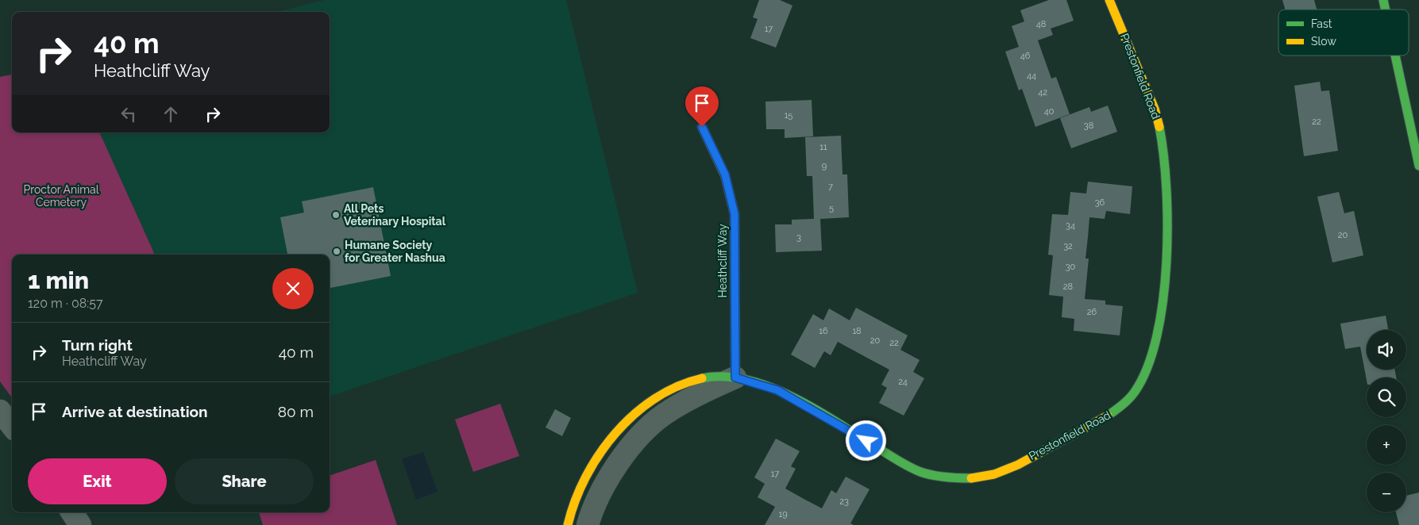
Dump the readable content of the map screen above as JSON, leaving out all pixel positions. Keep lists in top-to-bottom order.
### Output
{
  "streets": {
    "street": ["Prestonfield Road", "Heathcliff Way"]
  },
  "crossings": [
    ["Prestonfield Road", "Heathcliff Way"]
  ],
  "parks": ["Proctor Animal Cemetery"],
  "places": ["All Pets Veterinary Hospital", "Humane Society for Greater Nashua"],
  "house_numbers": [
    "48",
    "17",
    "46",
    "44",
    "42",
    "40",
    "15",
    "22",
    "38",
    "11",
    "9",
    "7",
    "36",
    "5",
    "34",
    "20",
    "3",
    "32",
    "30",
    "28",
    "26",
    "16",
    "18",
    "20",
    "22",
    "24",
    "17",
    "23",
    "19"
  ],
  "legend": ["Fast", "Slow"],
  "page": {
    "turn": ["40 m", "Heathcliff Way"],
    "heading": ["1 min", "120 m · 08:57"],
    "list": [
      {
        "name": "Turn right",
        "note": "Heathcliff Way",
        "value": "40 m"
      },
      {
        "name": "Arrive at destination",
        "value": "80 m"
      }
    ],
    "map_buttons": ["+", "−"],
    "buttons": ["Exit", "Share"]
  }
}
